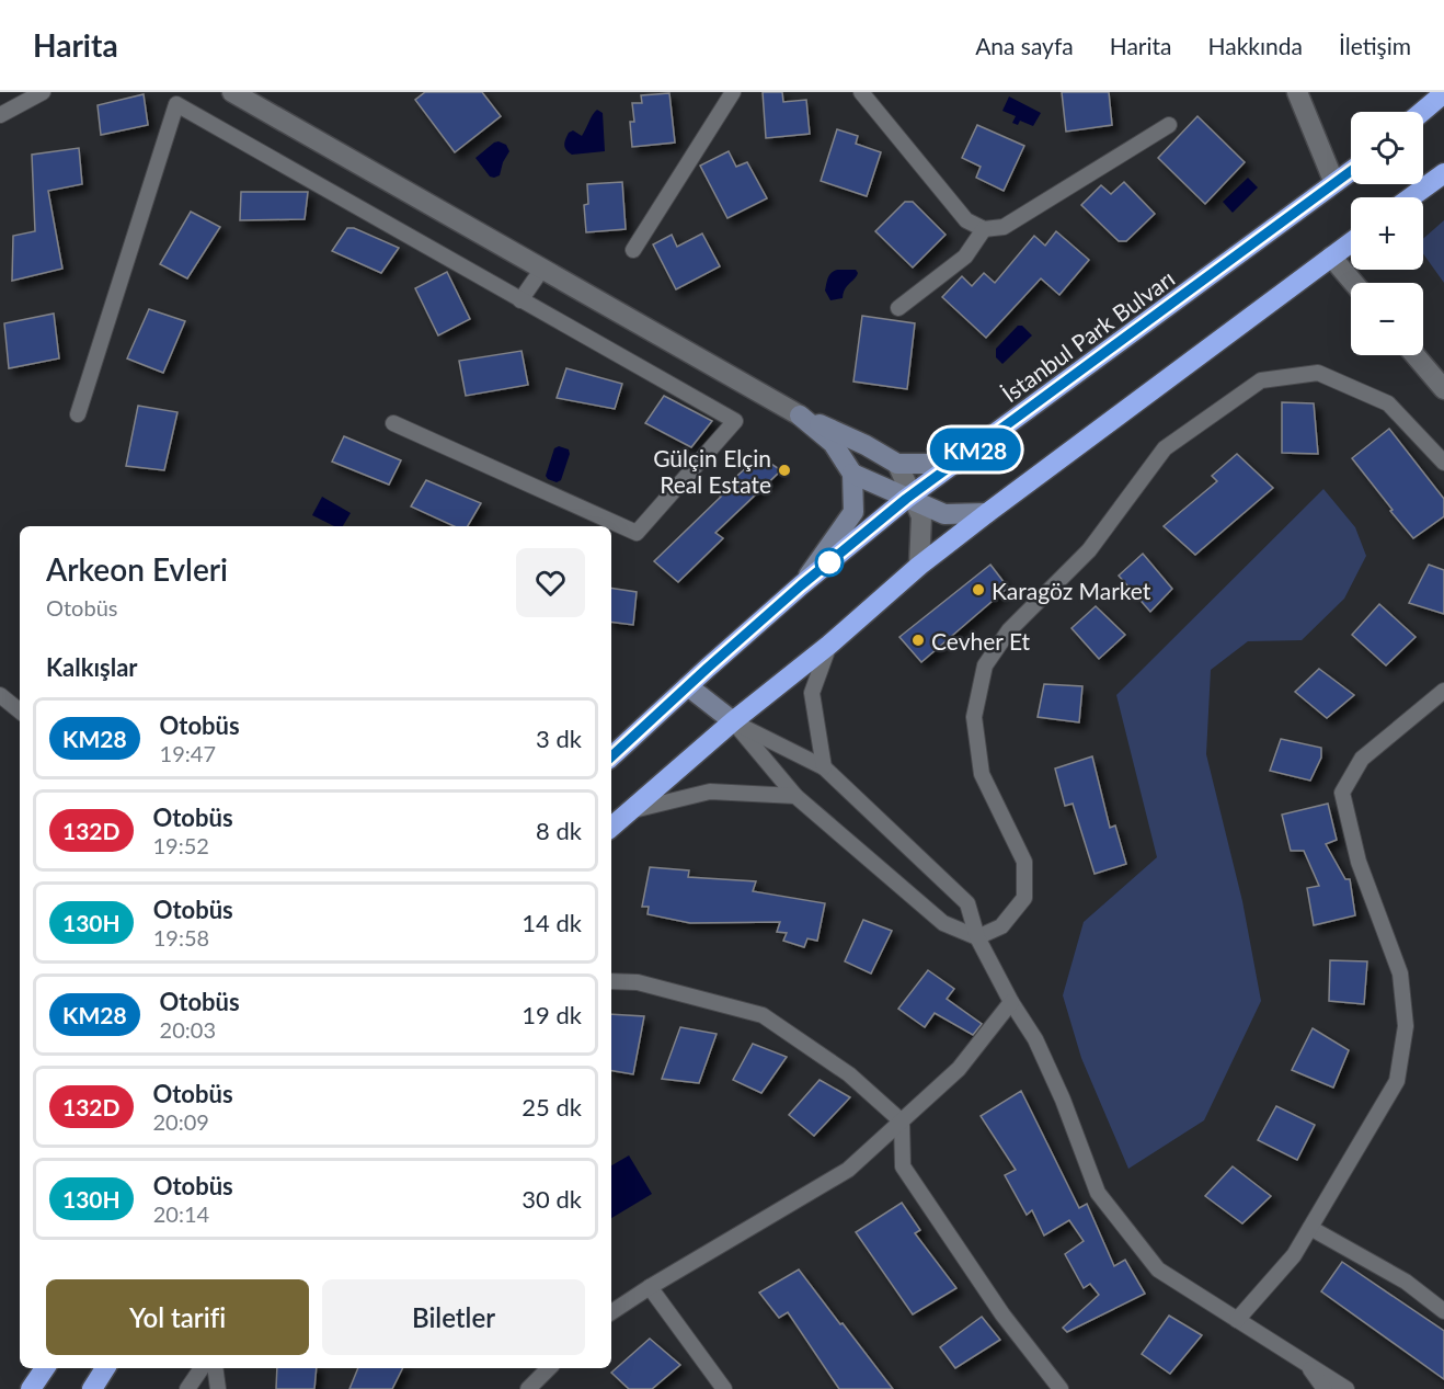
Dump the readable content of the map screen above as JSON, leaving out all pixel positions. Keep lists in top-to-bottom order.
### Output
{
  "streets": {
    "highway": ["İstanbul Park Bulvarı"]
  },
  "places": ["Gülçin Elçin Real Estate", "Karagöz Market", "Cevher Et"],
  "lines": ["bus line KM28"],
  "page": {
    "header": "Harita",
    "nav": [
      "Ana sayfa",
      "Harita",
      "Hakkında",
      "İletişim"
    ],
    "on_map": "KM28",
    "map_buttons": ["+", "−"],
    "heading": [
      ["Arkeon Evleri", "Otobüs"],
      "Kalkışlar"
    ],
    "list": [
      {
        "mark": "KM28",
        "name": "Otobüs",
        "note": "19:47",
        "value": "3 dk"
      },
      {
        "mark": "132D",
        "name": "Otobüs",
        "note": "19:52",
        "value": "8 dk"
      },
      {
        "mark": "130H",
        "name": "Otobüs",
        "note": "19:58",
        "value": "14 dk"
      },
      {
        "mark": "KM28",
        "name": "Otobüs",
        "note": "20:03",
        "value": "19 dk"
      },
      {
        "mark": "132D",
        "name": "Otobüs",
        "note": "20:09",
        "value": "25 dk"
      },
      {
        "mark": "130H",
        "name": "Otobüs",
        "note": "20:14",
        "value": "30 dk"
      }
    ],
    "buttons": ["Yol tarifi", "Biletler"]
  }
}
